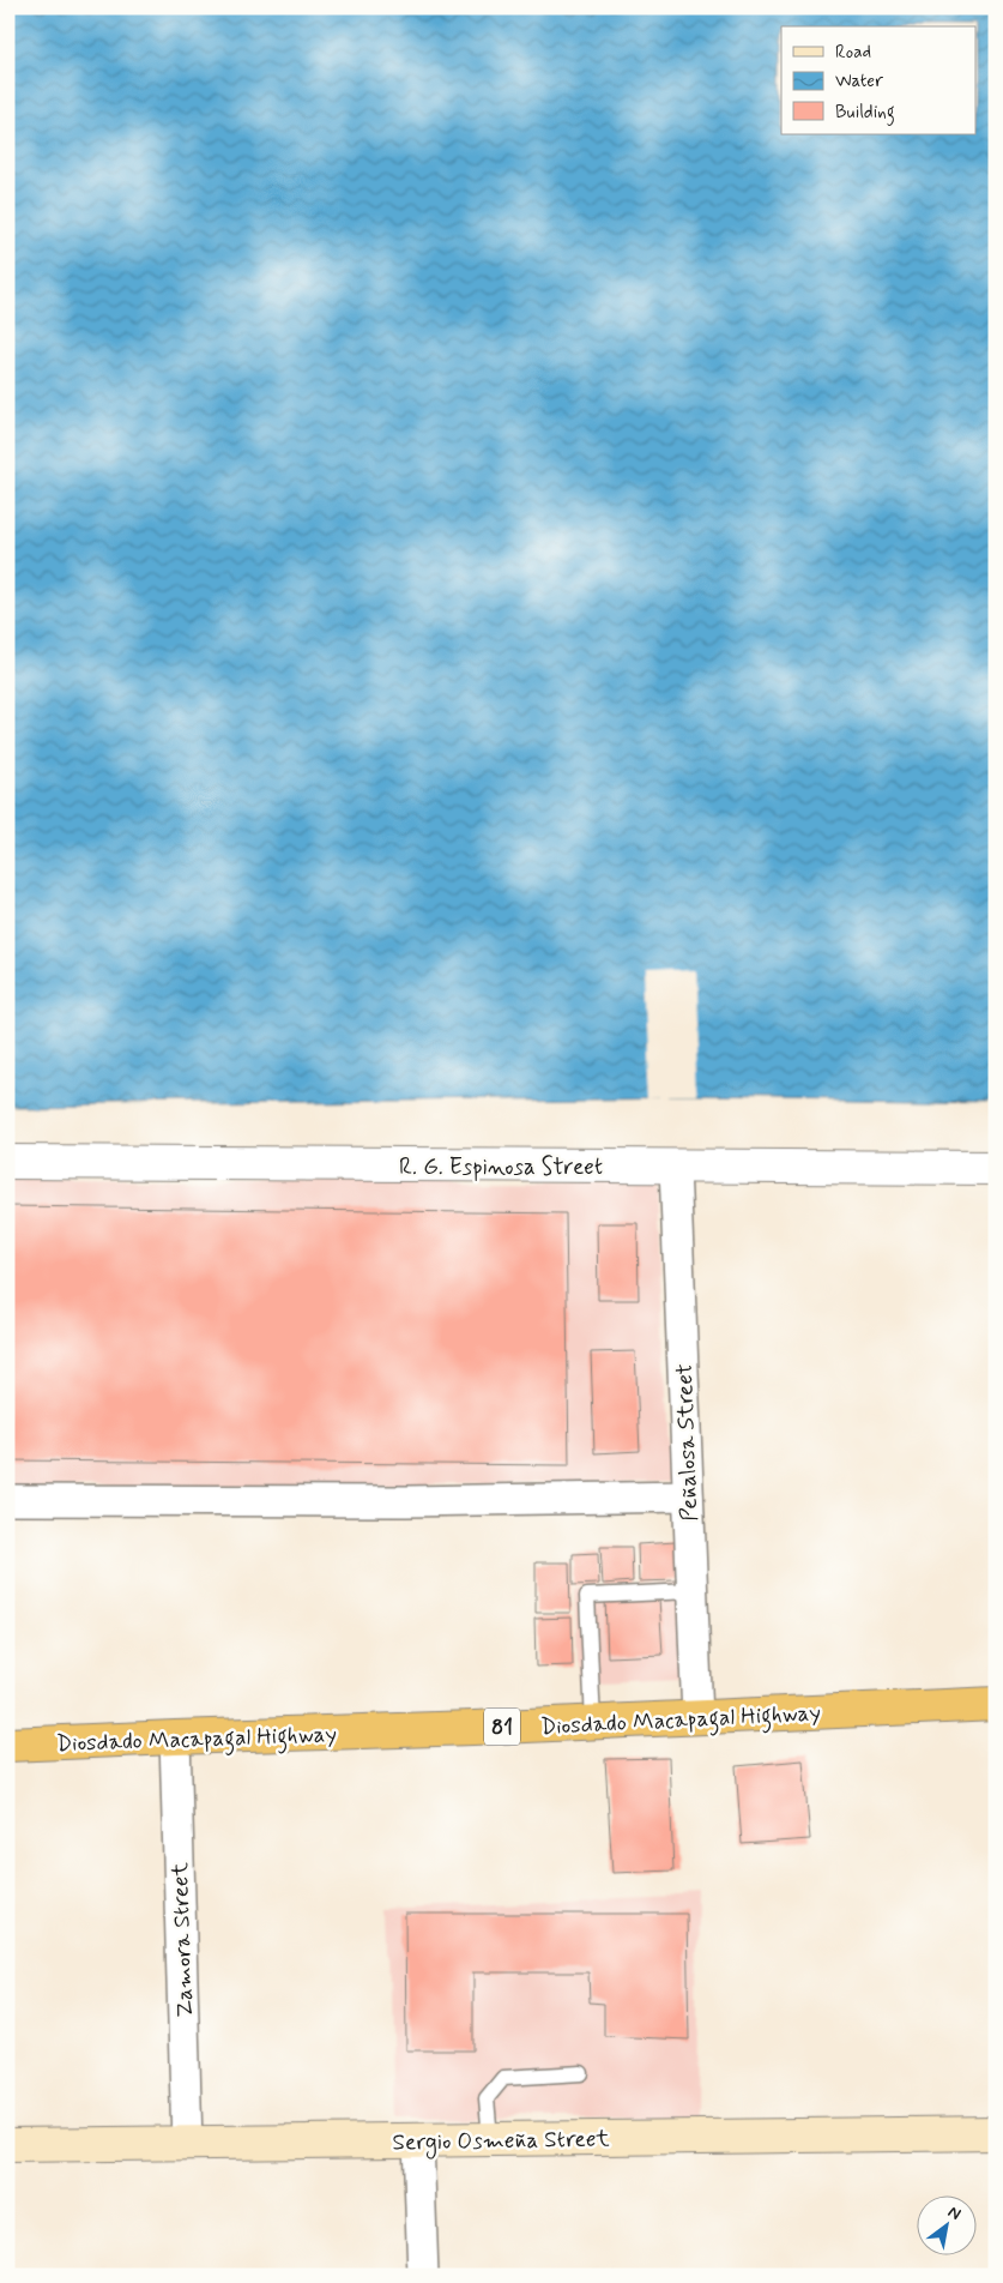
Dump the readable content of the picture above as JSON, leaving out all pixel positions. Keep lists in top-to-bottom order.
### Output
{
  "streets": {
    "highway": ["Diosdado Macapagal Highway", "81"],
    "main road": ["Sergio Osmeña Street"],
    "street": ["R. G. Espinosa Street", "Peñalosa Street", "Zamora Street"]
  },
  "crossings": [
    ["R. G. Espinosa Street", "Peñalosa Street"],
    ["Peñalosa Street", "Diosdado Macapagal Highway"],
    ["Diosdado Macapagal Highway", "Zamora Street"],
    ["Zamora Street", "Sergio Osmeña Street"]
  ],
  "legend": ["Road", "Water", "Building"],
  "north": "top right"
}
